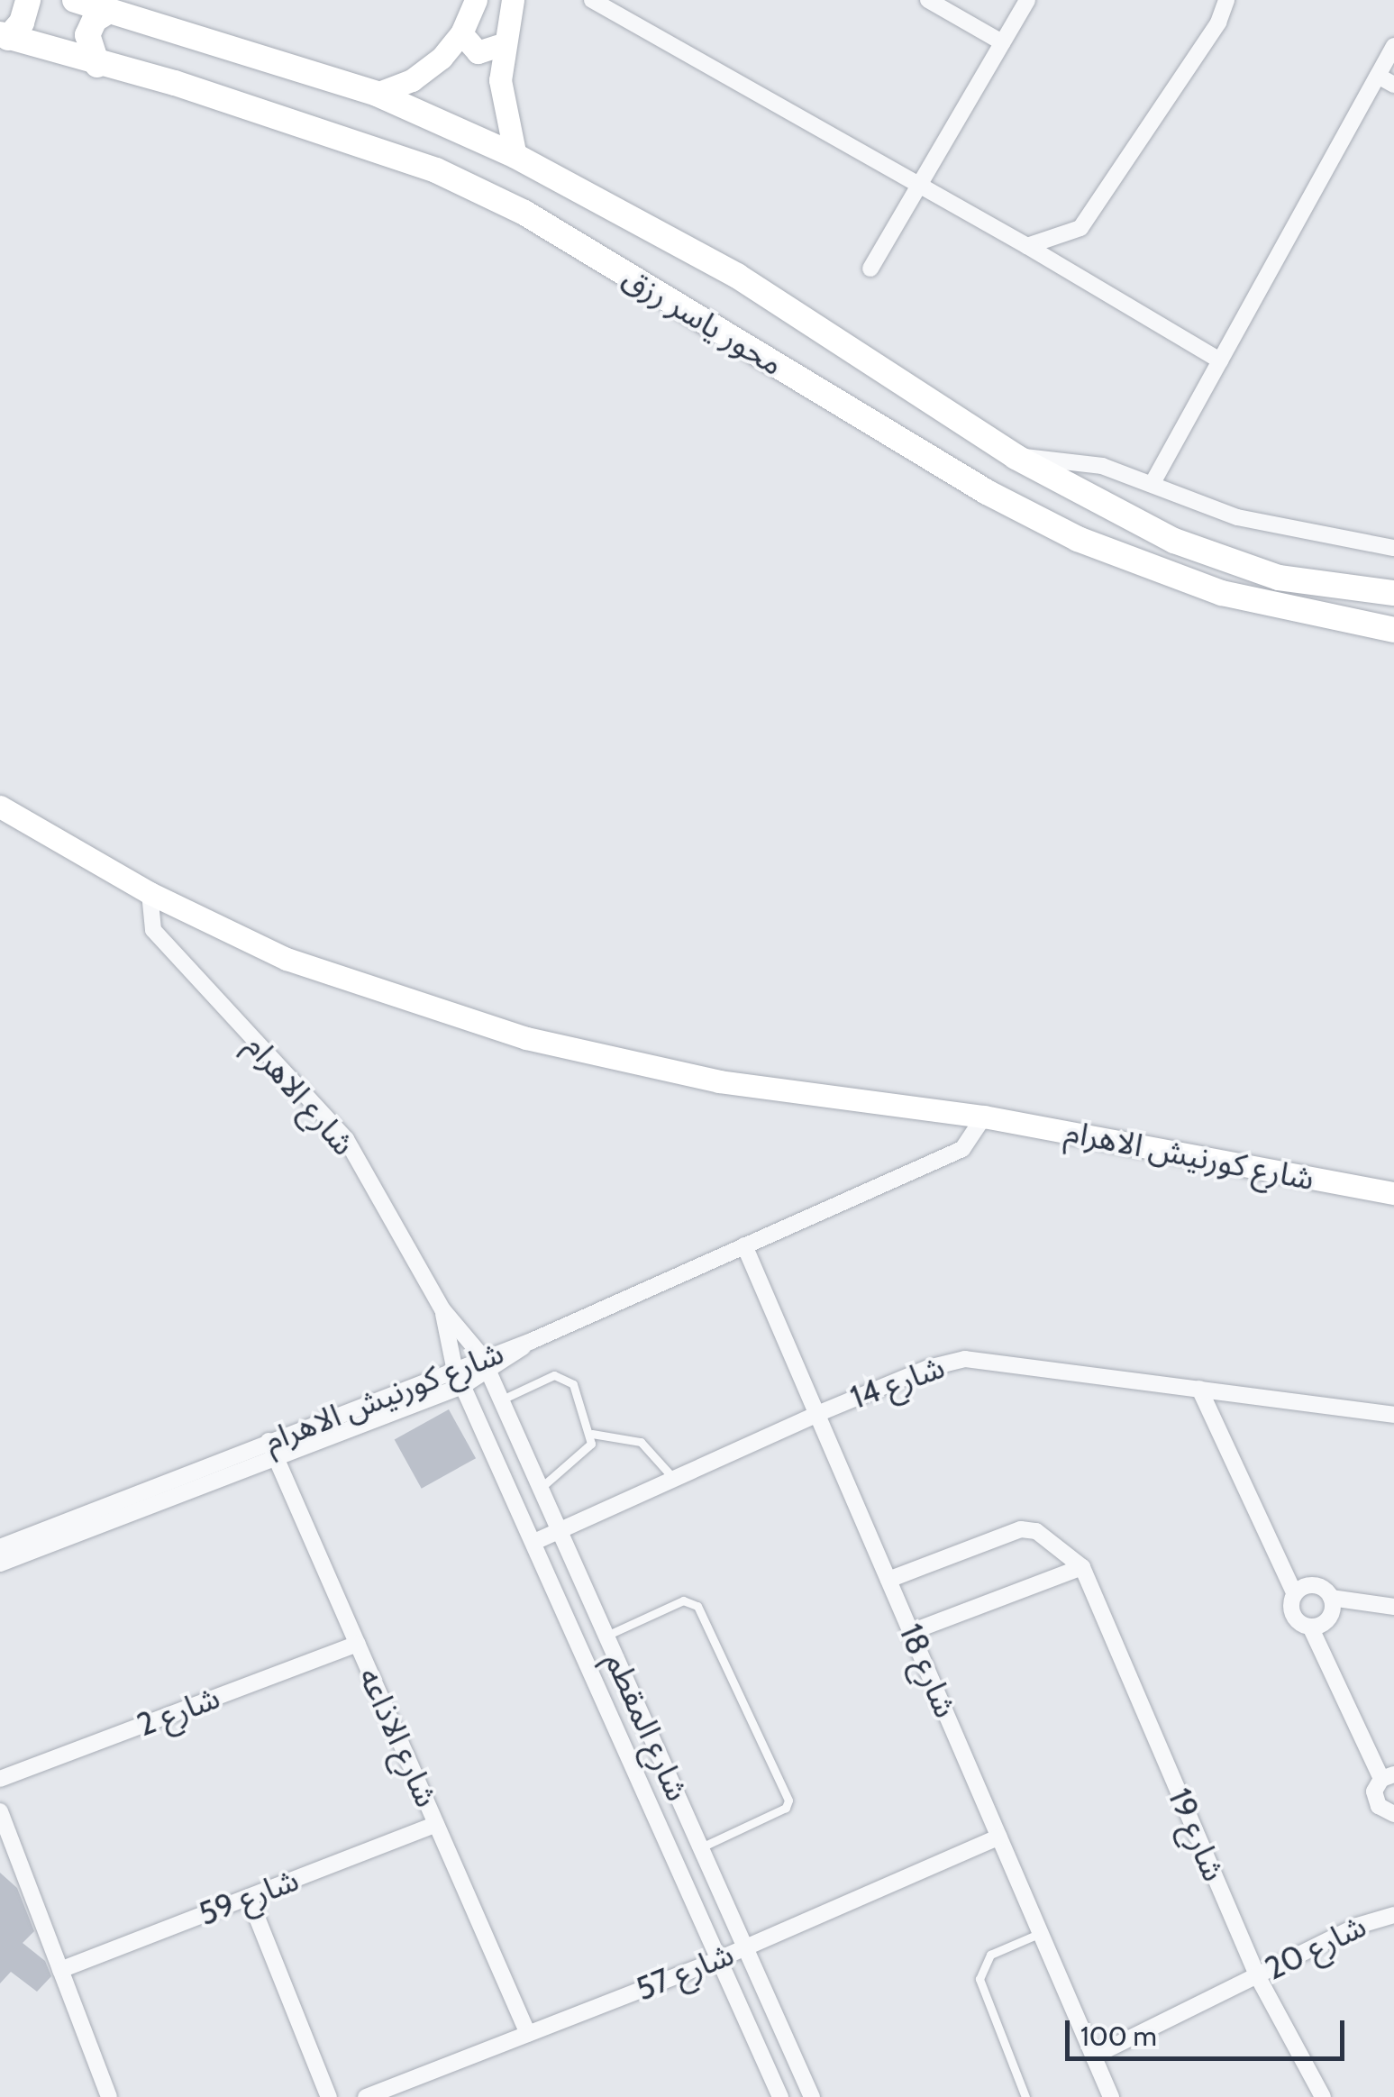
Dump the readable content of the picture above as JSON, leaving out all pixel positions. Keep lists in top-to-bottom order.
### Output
{
  "streets": {
    "main road": ["محور ياسر رزق"],
    "street": [
      "شارع الاهرام",
      "شارع كورنيش الاهرام",
      "شارع 14",
      "شارع 18",
      "شارع 2",
      "شارع المقطم",
      "شارع الاذاعه",
      "شارع 19",
      "شارع 59",
      "شارع 20",
      "شارع 57"
    ]
  },
  "crossings": [
    ["شارع الاهرام", "شارع كورنيش الاهرام"],
    ["شارع الاهرام", "شارع المقطم"],
    ["شارع كورنيش الاهرام", "شارع المقطم"],
    ["شارع كورنيش الاهرام", "شارع الاذاعه"],
    ["شارع 14", "شارع 18"],
    ["شارع 14", "شارع المقطم"],
    ["شارع 18", "شارع 19"],
    ["شارع 18", "شارع 20"],
    ["شارع 18", "شارع 57"],
    ["شارع 2", "شارع الاذاعه"],
    ["شارع المقطم", "شارع 57"],
    ["شارع الاذاعه", "شارع 59"],
    ["شارع الاذاعه", "شارع 57"],
    ["شارع 19", "شارع 20"]
  ],
  "scale_bar": "100 m"
}
